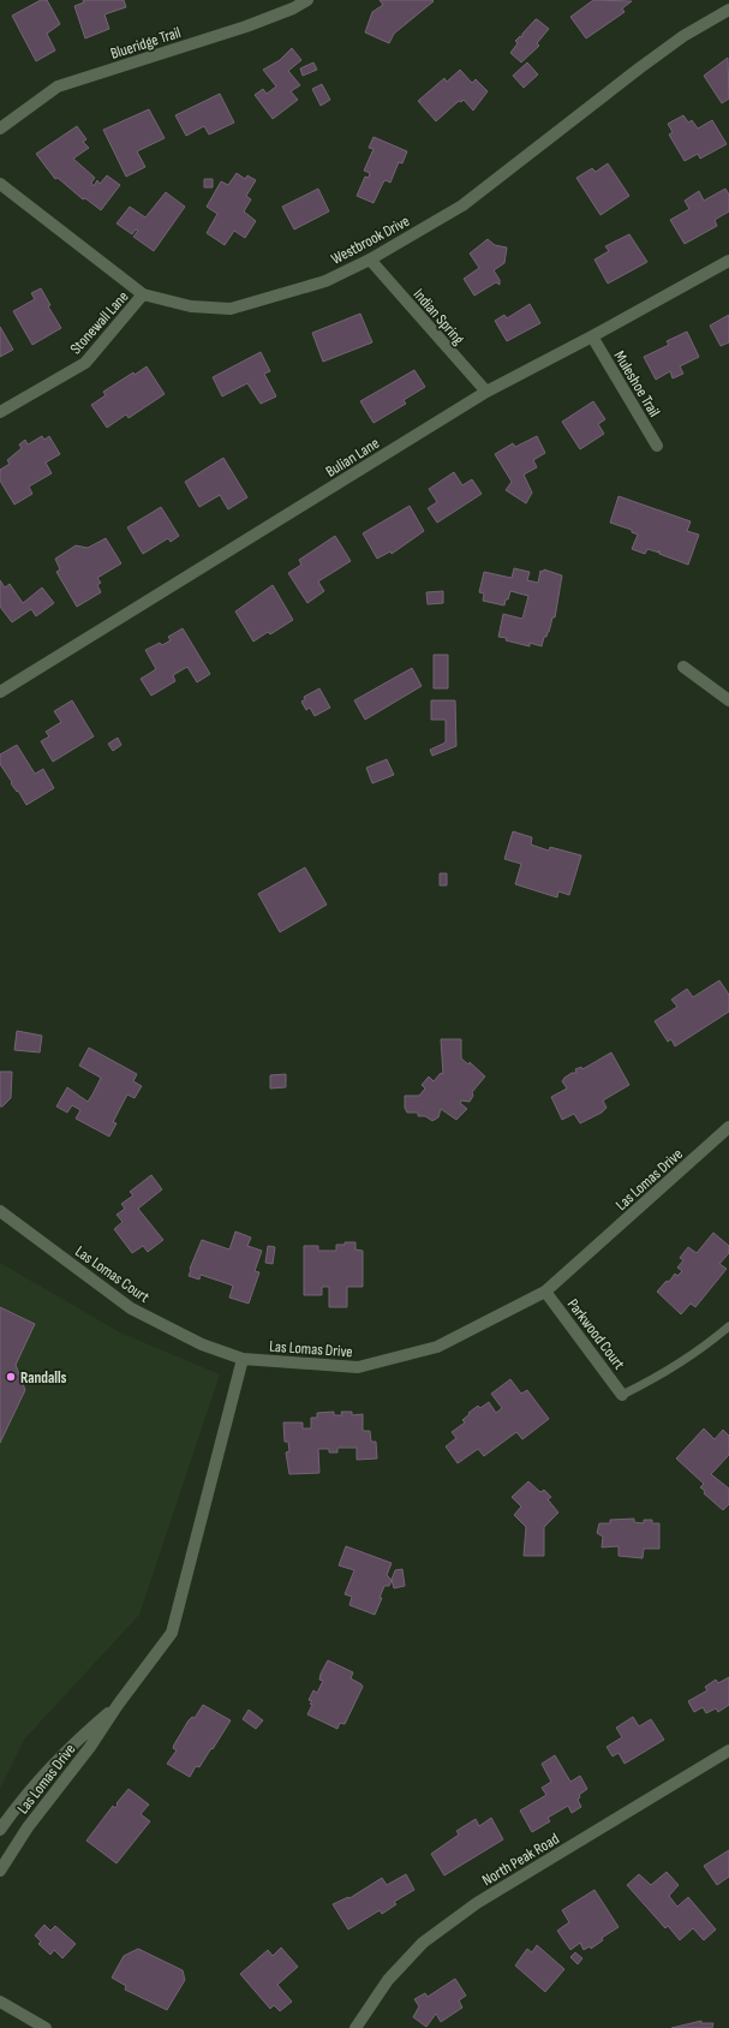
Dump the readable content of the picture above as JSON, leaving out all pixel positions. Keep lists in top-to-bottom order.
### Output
{
  "streets": {
    "street": [
      "Blueridge Trail",
      "Westbrook Drive",
      "Indian Spring",
      "Stonewall Lane",
      "Muleshoe Trail",
      "Bulian Lane",
      "Las Lomas Drive",
      "Las Lomas Court",
      "Parkwood Court",
      "North Peak Road"
    ]
  },
  "crossings": [
    ["Westbrook Drive", "Indian Spring"],
    ["Westbrook Drive", "Stonewall Lane"],
    ["Indian Spring", "Bulian Lane"],
    ["Muleshoe Trail", "Bulian Lane"],
    ["Las Lomas Drive", "Las Lomas Court"],
    ["Las Lomas Drive", "Parkwood Court"]
  ],
  "places": ["Randalls"]
}
